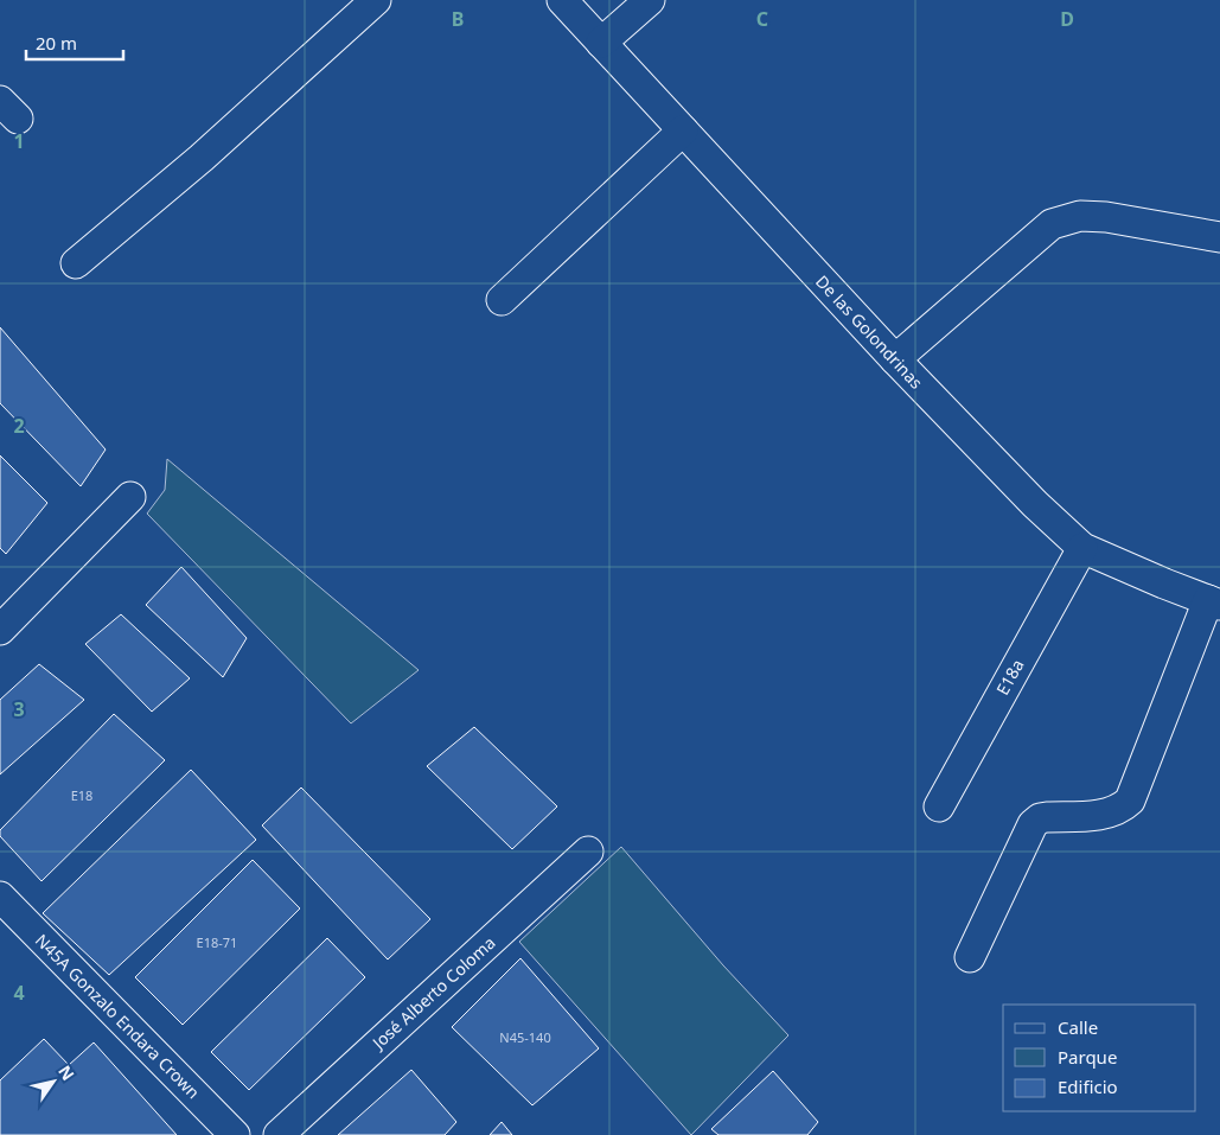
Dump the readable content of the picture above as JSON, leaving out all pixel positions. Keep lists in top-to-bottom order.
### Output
{
  "streets": {
    "street": [
      "De las Golondrinas",
      "E18a",
      "José Alberto Coloma",
      "N45A Gonzalo Endara Crown"
    ]
  },
  "crossings": [
    ["De las Golondrinas", "E18a"]
  ],
  "house_numbers": ["E18", "E18-71", "N45-140"],
  "legend": ["Calle", "Parque", "Edificio"],
  "scale_bar": "20 m",
  "north": "top right",
  "grid": {
    "columns": ["B", "C", "D"],
    "rows": [
      "1",
      "2",
      "3",
      "4"
    ]
  }
}
